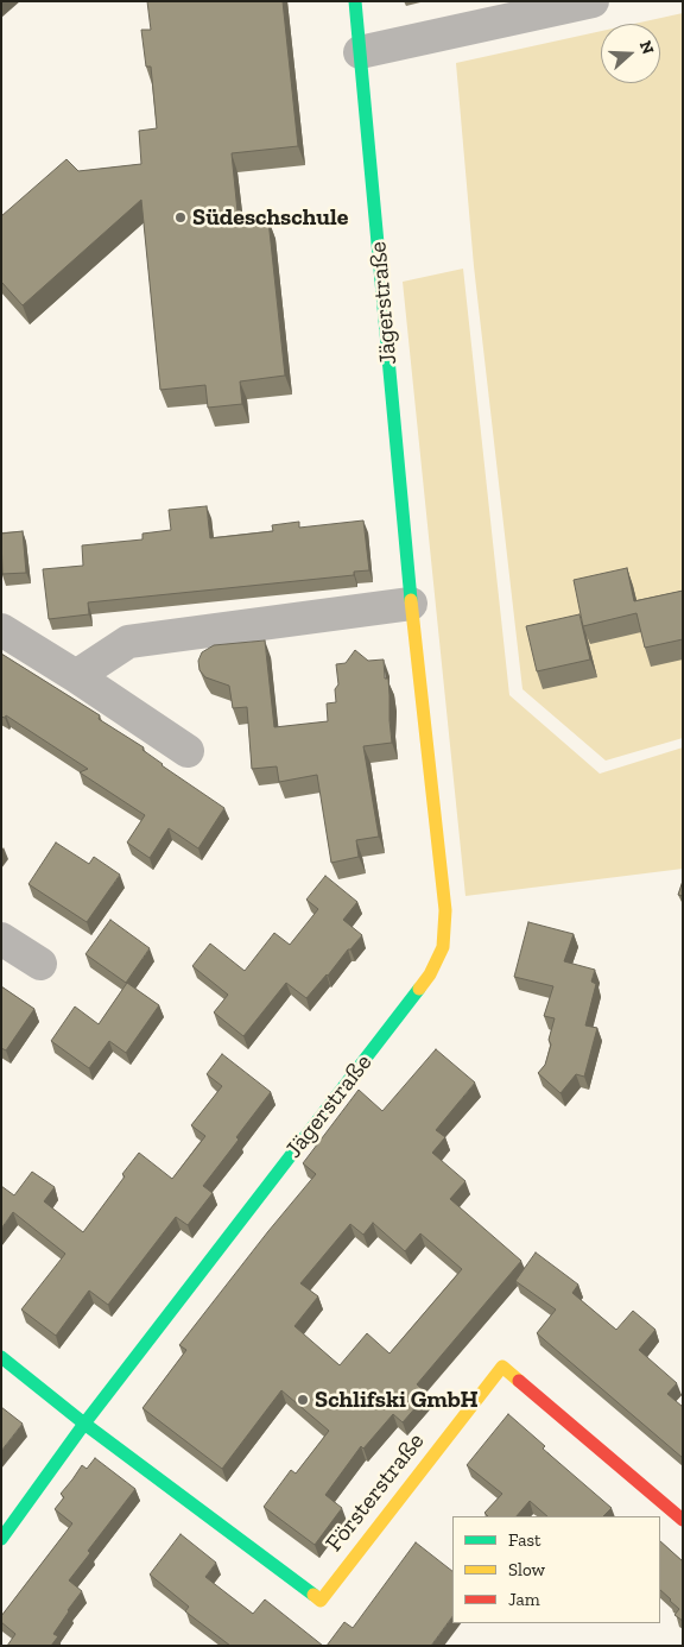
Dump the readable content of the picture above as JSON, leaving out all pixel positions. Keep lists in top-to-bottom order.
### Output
{
  "streets": {
    "street": ["Jägerstraße", "Försterstraße"]
  },
  "crossings": [
    ["Jägerstraße", "Försterstraße"]
  ],
  "places": ["Südeschschule", "Schlifski GmbH"],
  "legend": ["Fast", "Slow", "Jam"],
  "north": "right"
}
